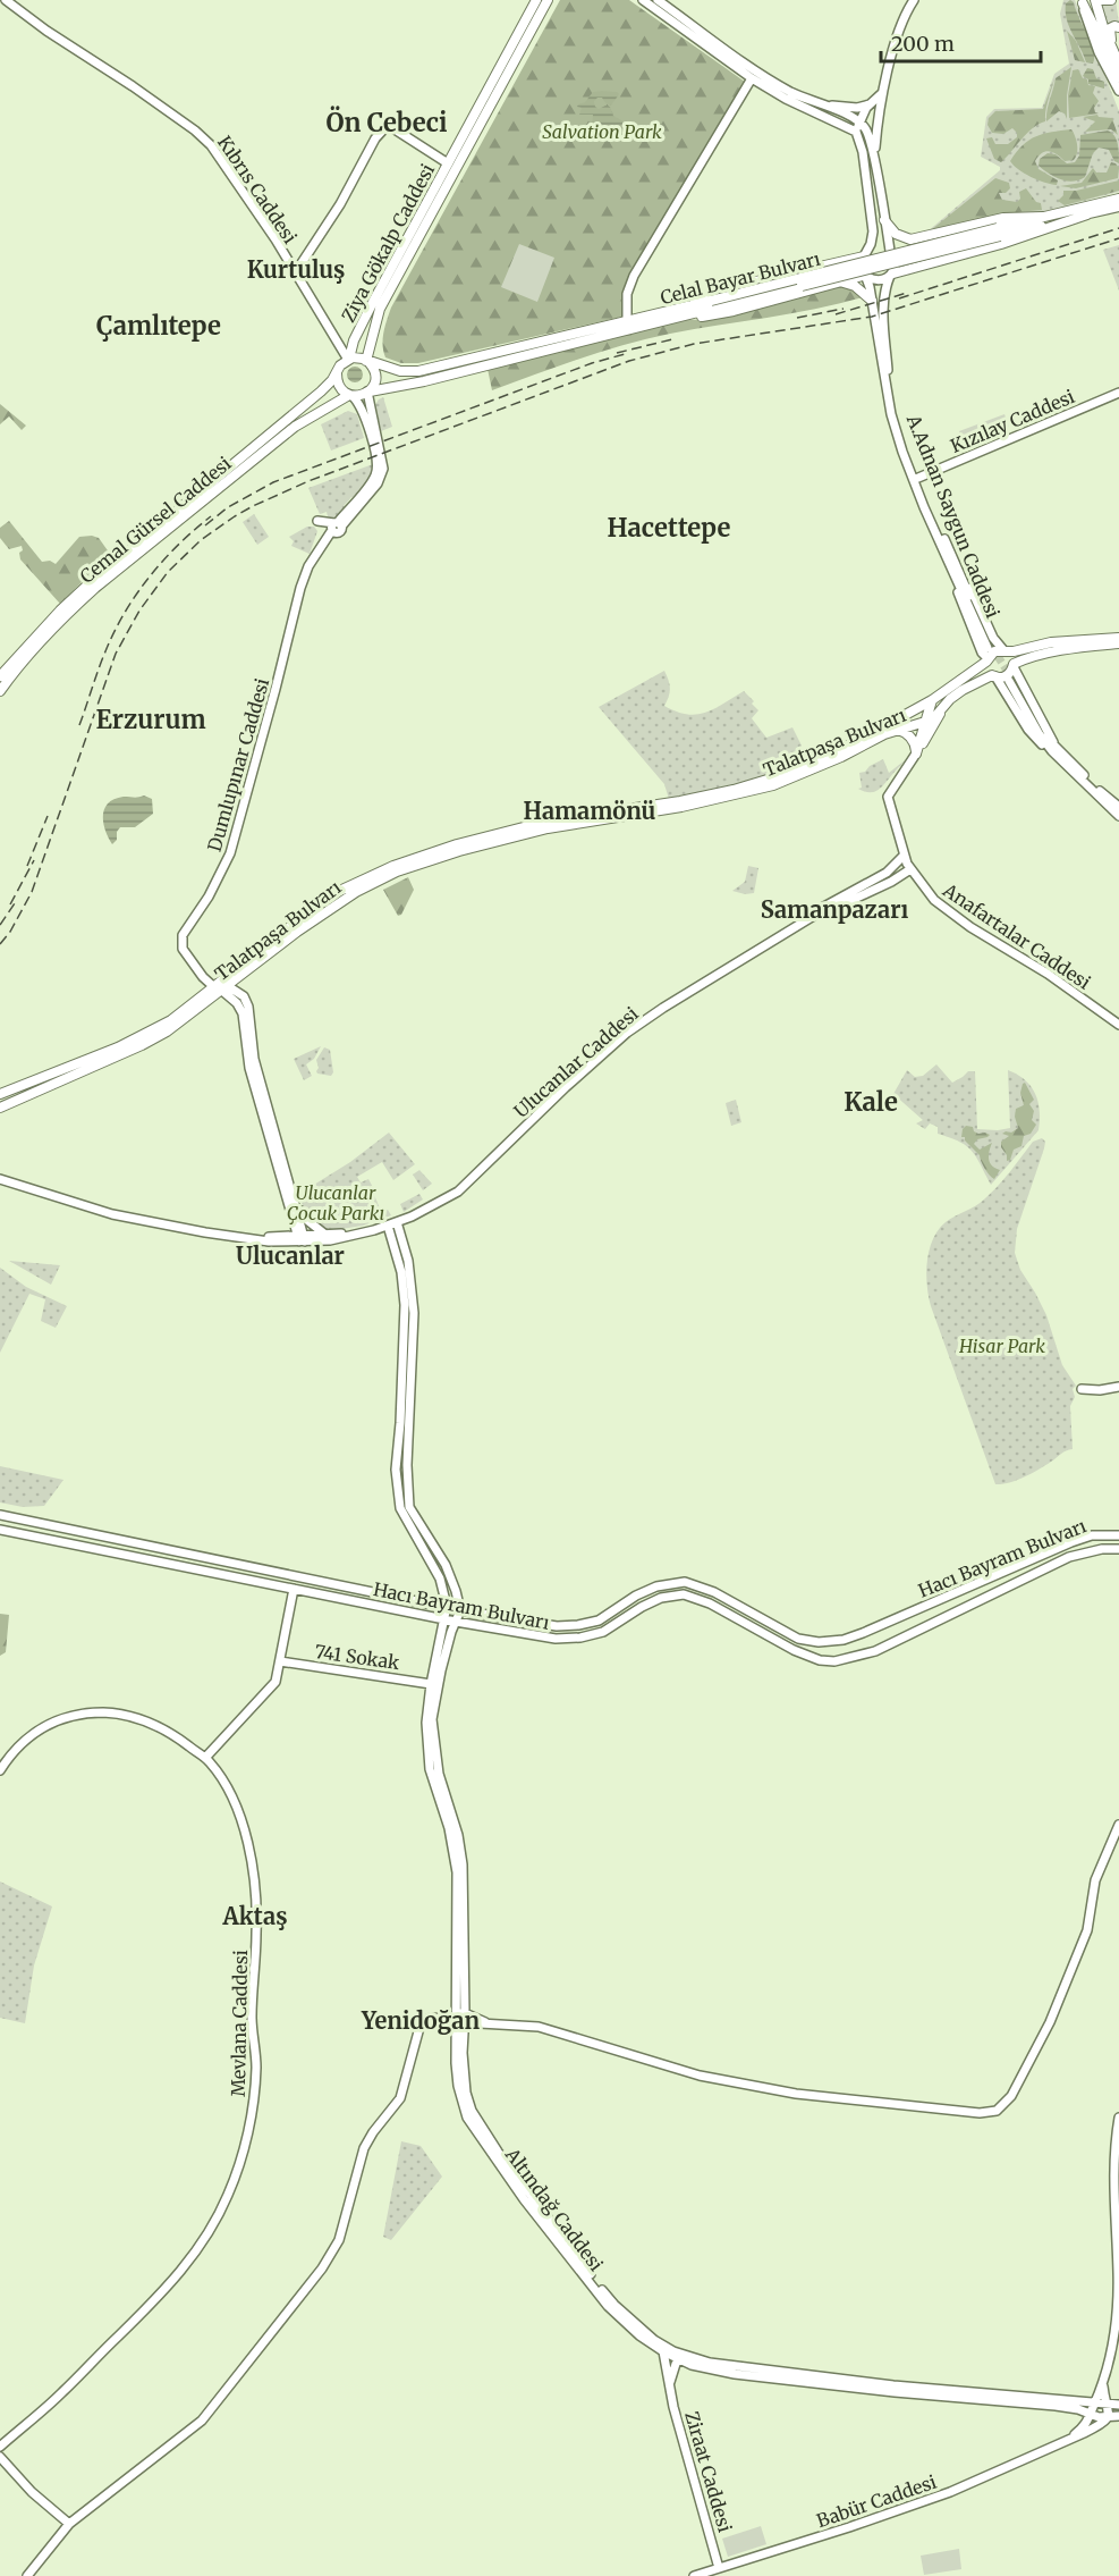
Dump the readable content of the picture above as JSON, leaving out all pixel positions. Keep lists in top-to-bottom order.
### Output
{
  "streets": {
    "main road": [
      "Kıbrıs Caddesi",
      "Ziya Gökalp Caddesi",
      "Celal Bayar Bulvarı",
      "Kızılay Caddesi",
      "A.Adnan Saygun Caddesi",
      "Cemal Gürsel Caddesi",
      "Talatpaşa Bulvarı",
      "Dumlupınar Caddesi",
      "Anafartalar Caddesi",
      "Ulucanlar Caddesi",
      "Hacı Bayram Bulvarı",
      "741 Sokak",
      "Mevlana Caddesi",
      "Altındağ Caddesi",
      "Ziraat Caddesi",
      "Babür Caddesi"
    ]
  },
  "crossings": [
    ["Kıbrıs Caddesi", "Ziya Gökalp Caddesi"],
    ["Kıbrıs Caddesi", "Celal Bayar Bulvarı"],
    ["Kıbrıs Caddesi", "Cemal Gürsel Caddesi"],
    ["Kıbrıs Caddesi", "Dumlupınar Caddesi"],
    ["Ziya Gökalp Caddesi", "Celal Bayar Bulvarı"],
    ["Ziya Gökalp Caddesi", "Cemal Gürsel Caddesi"],
    ["Ziya Gökalp Caddesi", "Dumlupınar Caddesi"],
    ["Celal Bayar Bulvarı", "Cemal Gürsel Caddesi"],
    ["Celal Bayar Bulvarı", "Dumlupınar Caddesi"],
    ["Kızılay Caddesi", "A.Adnan Saygun Caddesi"],
    ["Cemal Gürsel Caddesi", "Dumlupınar Caddesi"],
    ["Talatpaşa Bulvarı", "Dumlupınar Caddesi"],
    ["Hacı Bayram Bulvarı", "Altındağ Caddesi"],
    ["741 Sokak", "Altındağ Caddesi"],
    ["Altındağ Caddesi", "Ziraat Caddesi"],
    ["Altındağ Caddesi", "Babür Caddesi"],
    ["Ziraat Caddesi", "Babür Caddesi"]
  ],
  "districts": [
    "Ön Cebeci",
    "Kurtuluş",
    "Çamlıtepe",
    "Hacettepe",
    "Erzurum",
    "Hamamönü",
    "Samanpazarı",
    "Kale",
    "Ulucanlar",
    "Aktaş",
    "Yenidoğan"
  ],
  "parks": ["Salvation Park", "Ulucanlar Çocuk Parkı", "Hisar Park"],
  "scale_bar": "200 m"
}
